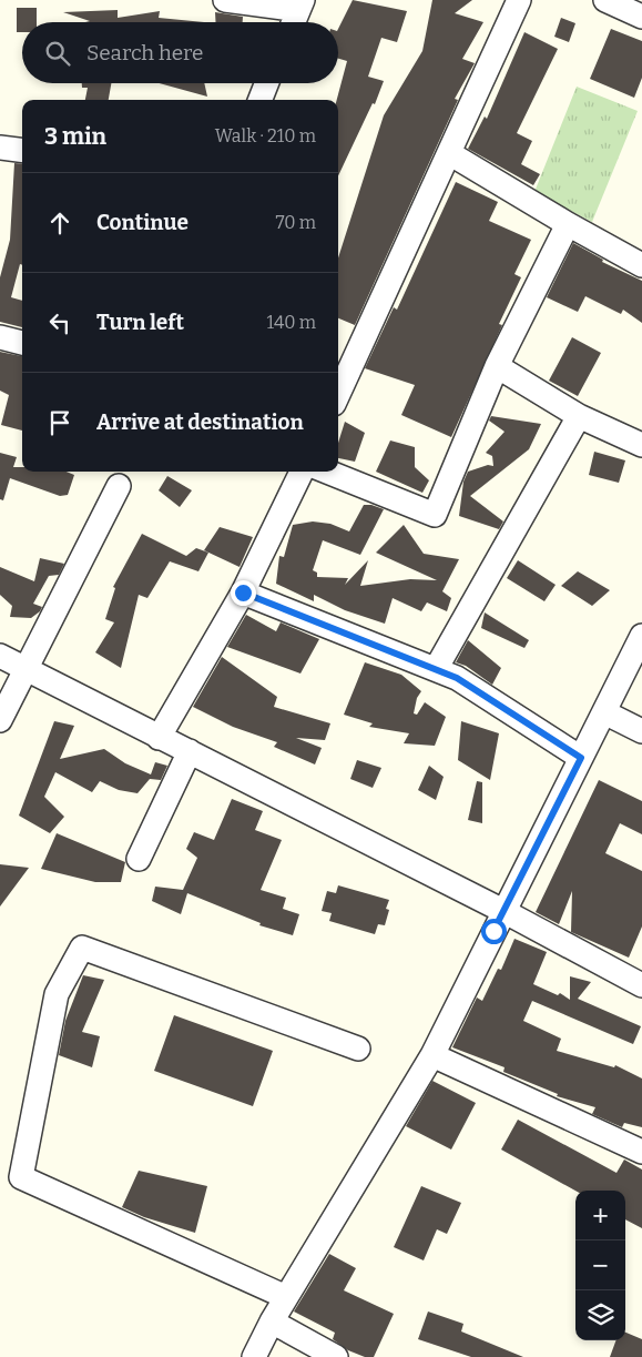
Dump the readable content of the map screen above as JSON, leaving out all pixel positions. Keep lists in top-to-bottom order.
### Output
{
  "page": {
    "search": "Search here",
    "heading": ["3 min", "Walk · 210 m"],
    "list": [
      ["Continue", "70 m"],
      ["Turn left", "140 m"],
      "Arrive at destination"
    ],
    "map_buttons": ["+", "−"]
  }
}
